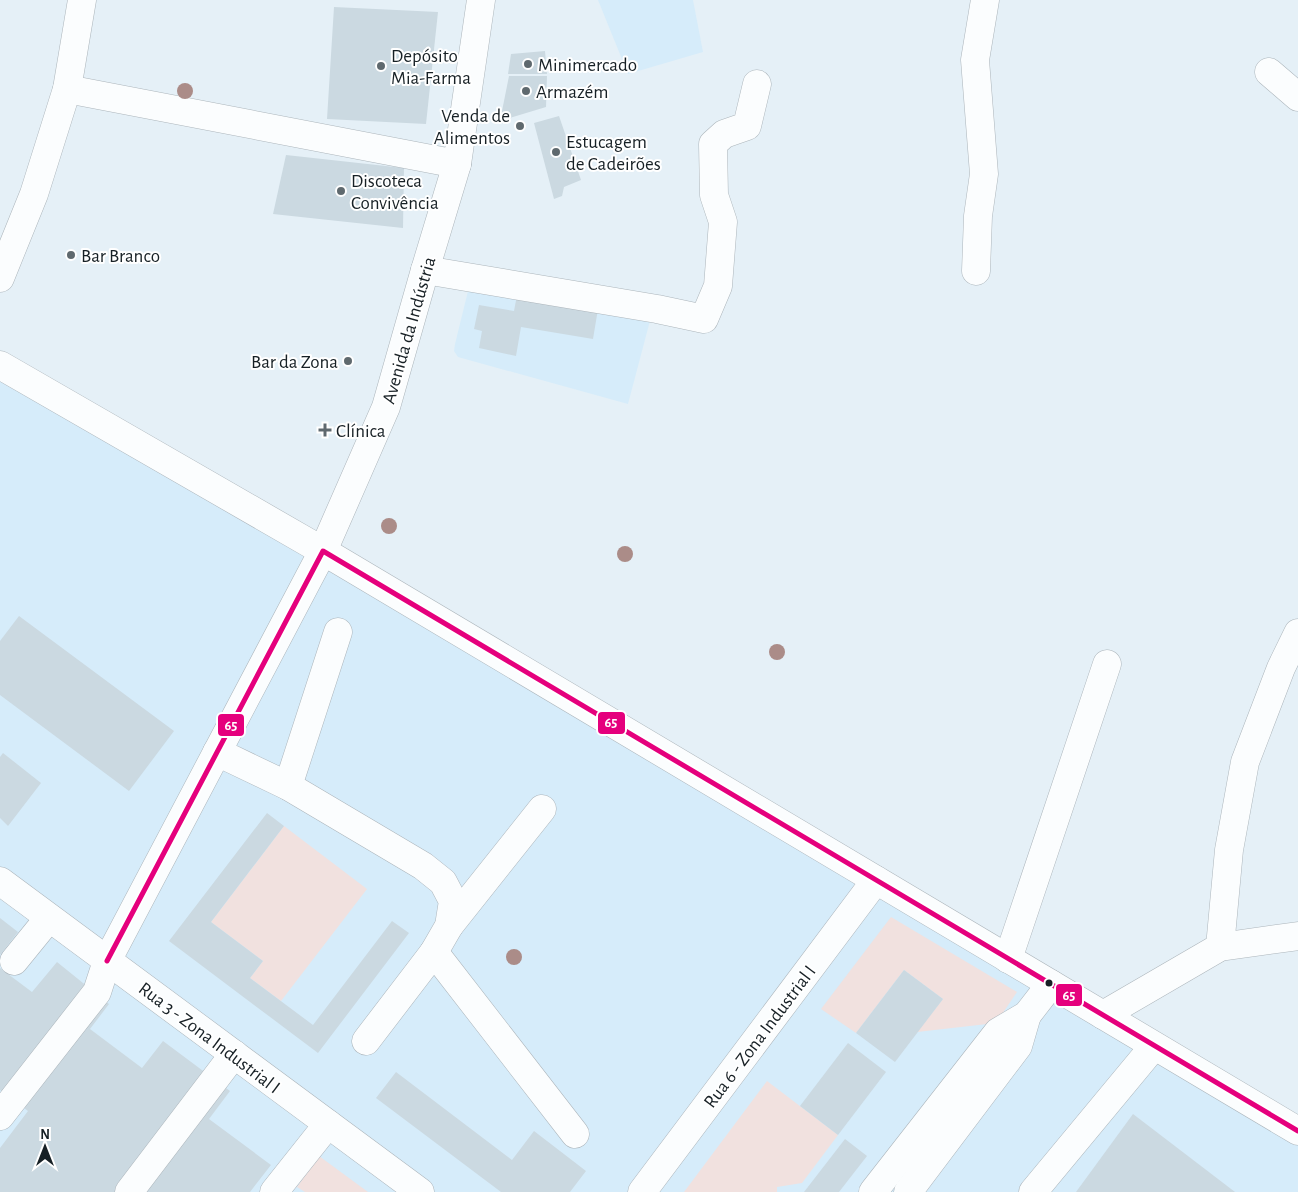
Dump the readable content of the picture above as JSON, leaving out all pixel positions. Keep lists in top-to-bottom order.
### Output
{
  "streets": {
    "street": ["Avenida da Indústria", "Rua 6 - Zona Industrial I", "Rua 3 - Zona Industrial I"]
  },
  "crossings": [
    ["Avenida da Indústria", "Rua 3 - Zona Industrial I"]
  ],
  "places": {
    "other": [
      "Minimercado",
      "Depósito Mia-Farma",
      "Armazém",
      "Venda de Alimentos",
      "Estucagem de Cadeirões",
      "Discoteca Convivência",
      "Bar Branco",
      "Bar da Zona"
    ],
    "health": ["Clínica"]
  },
  "lines": ["transit line 65"],
  "north": "top"
}
